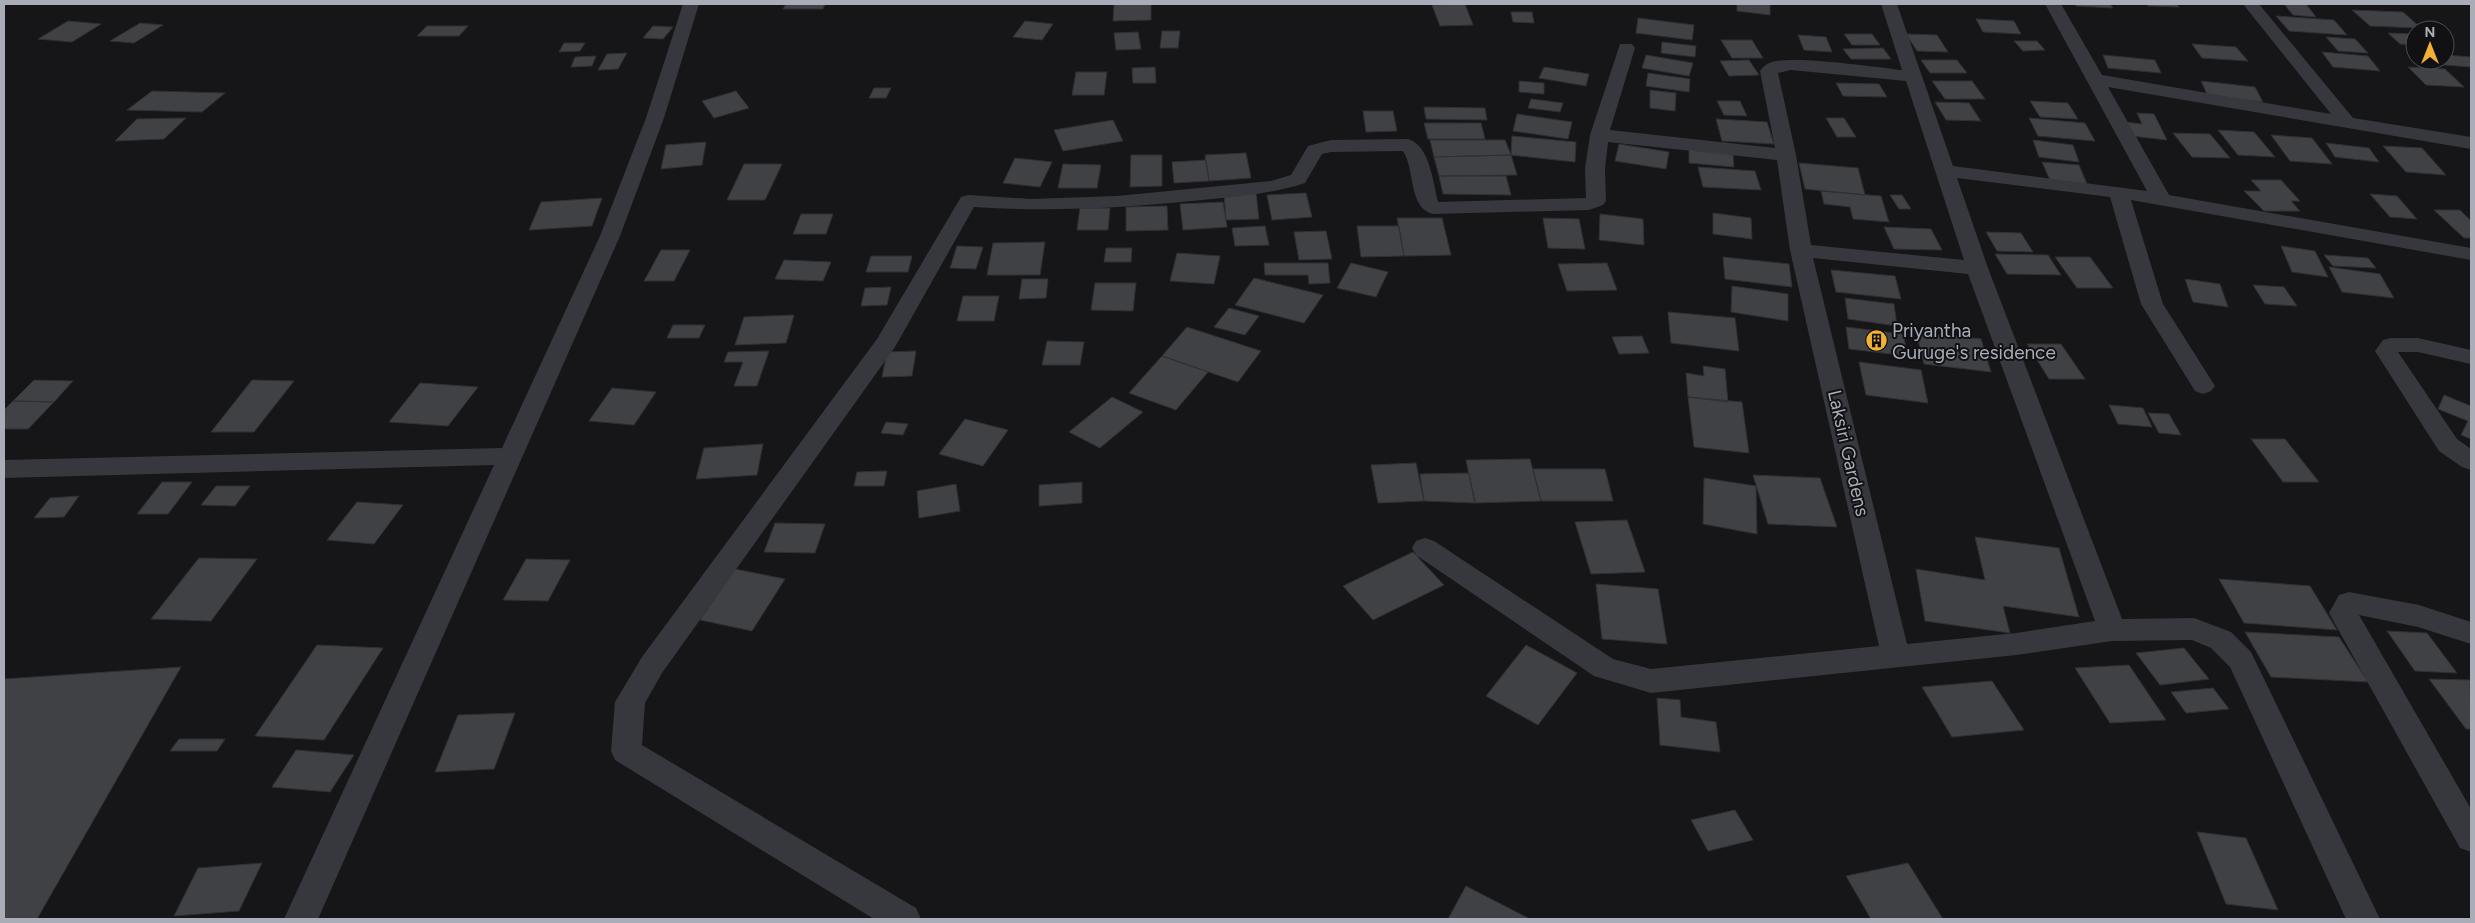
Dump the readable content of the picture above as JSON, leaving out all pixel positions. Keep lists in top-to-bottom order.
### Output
{
  "streets": {
    "street": ["Laksiri Gardens"]
  },
  "places": {
    "building": ["Priyantha Guruge's residence"]
  },
  "north": "top"
}
